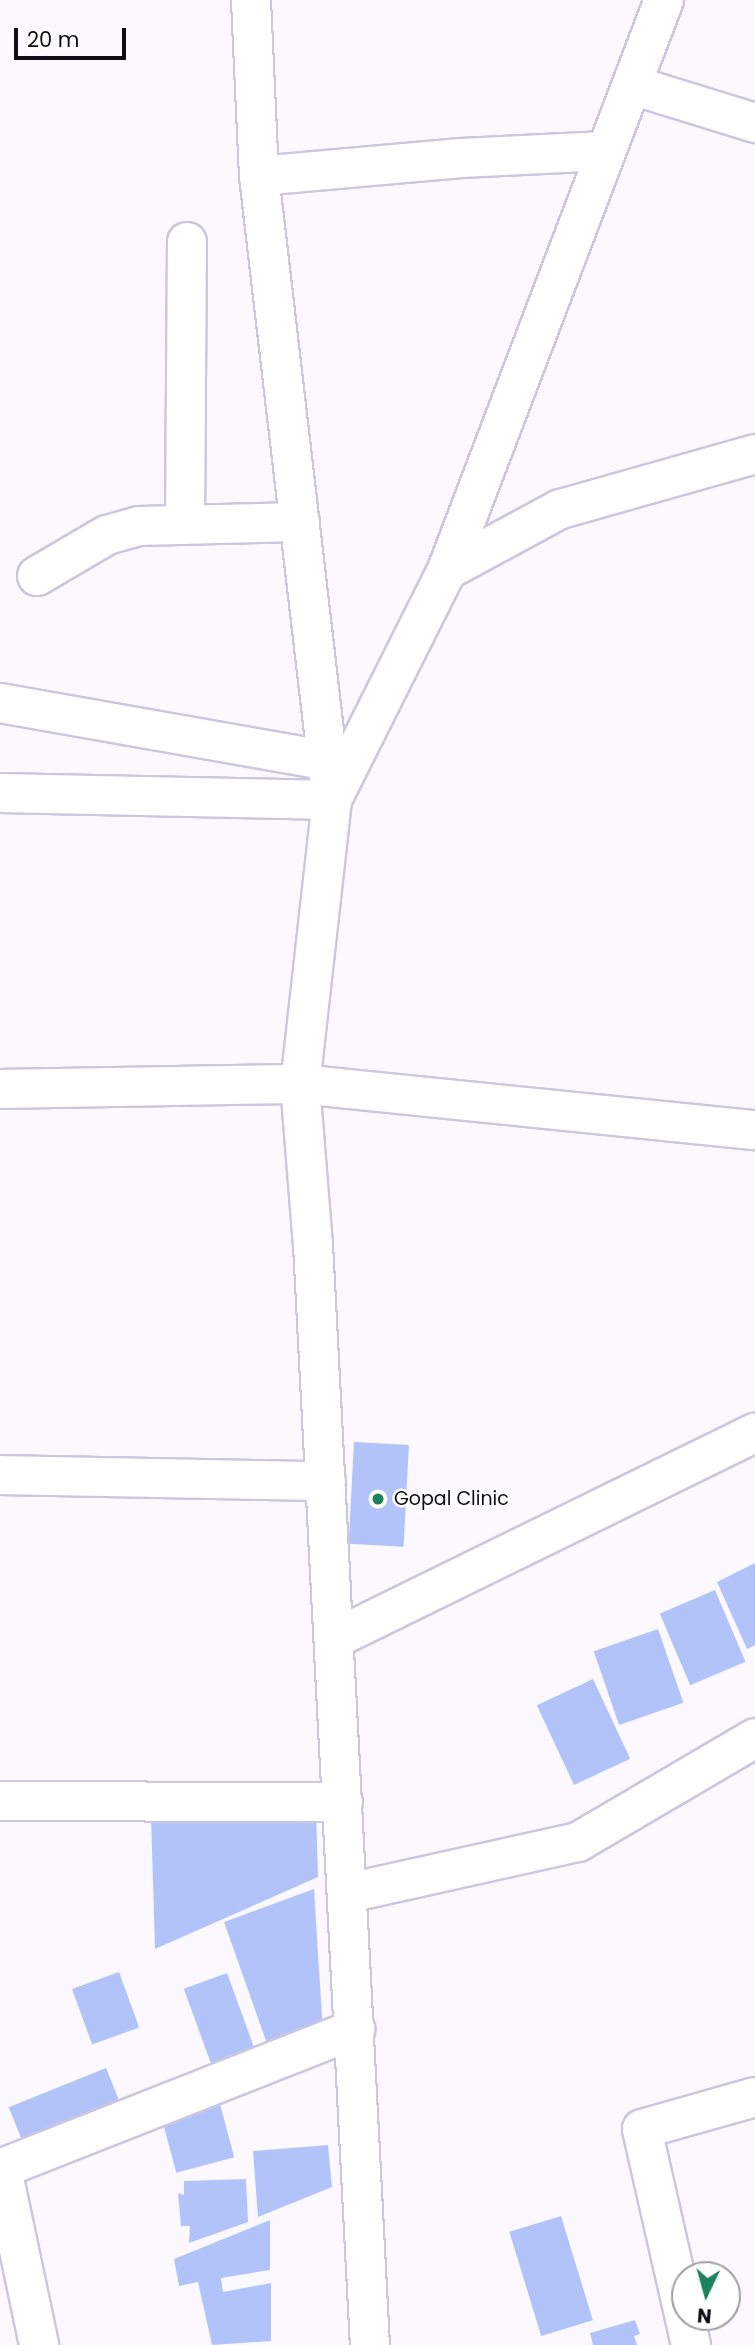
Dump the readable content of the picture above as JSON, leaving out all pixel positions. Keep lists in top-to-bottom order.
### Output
{
  "places": ["Gopal Clinic"],
  "scale_bar": "20 m",
  "north": "bottom"
}
